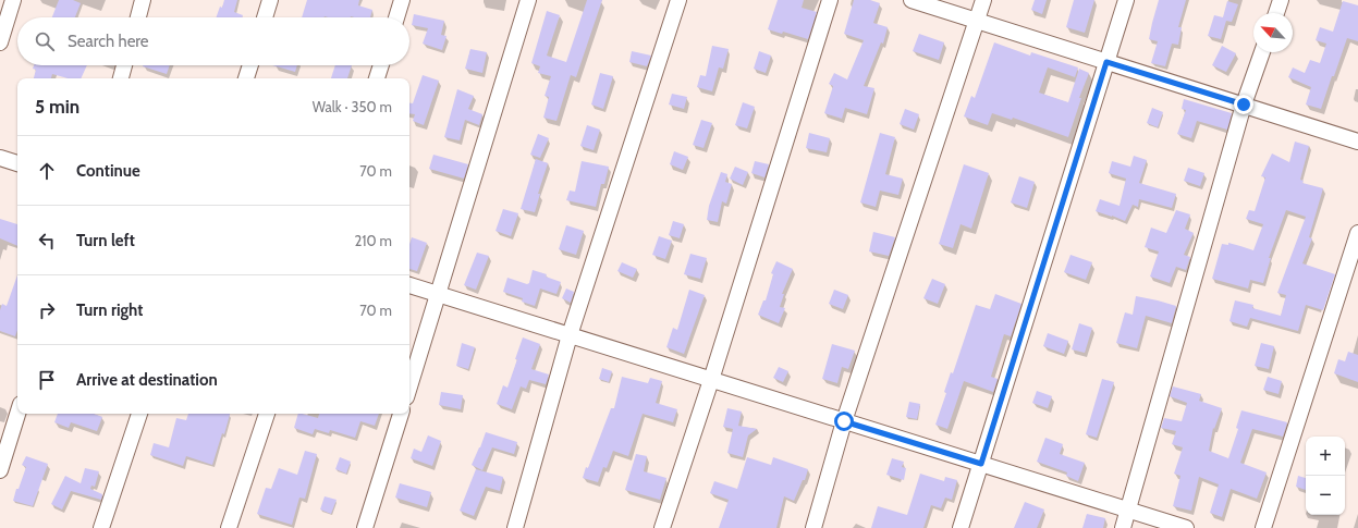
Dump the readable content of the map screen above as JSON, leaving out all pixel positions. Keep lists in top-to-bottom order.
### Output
{
  "north": "top left",
  "page": {
    "search": "Search here",
    "heading": ["5 min", "Walk · 350 m"],
    "list": [
      ["Continue", "70 m"],
      ["Turn left", "210 m"],
      ["Turn right", "70 m"],
      "Arrive at destination"
    ],
    "map_buttons": ["+", "−"]
  }
}
